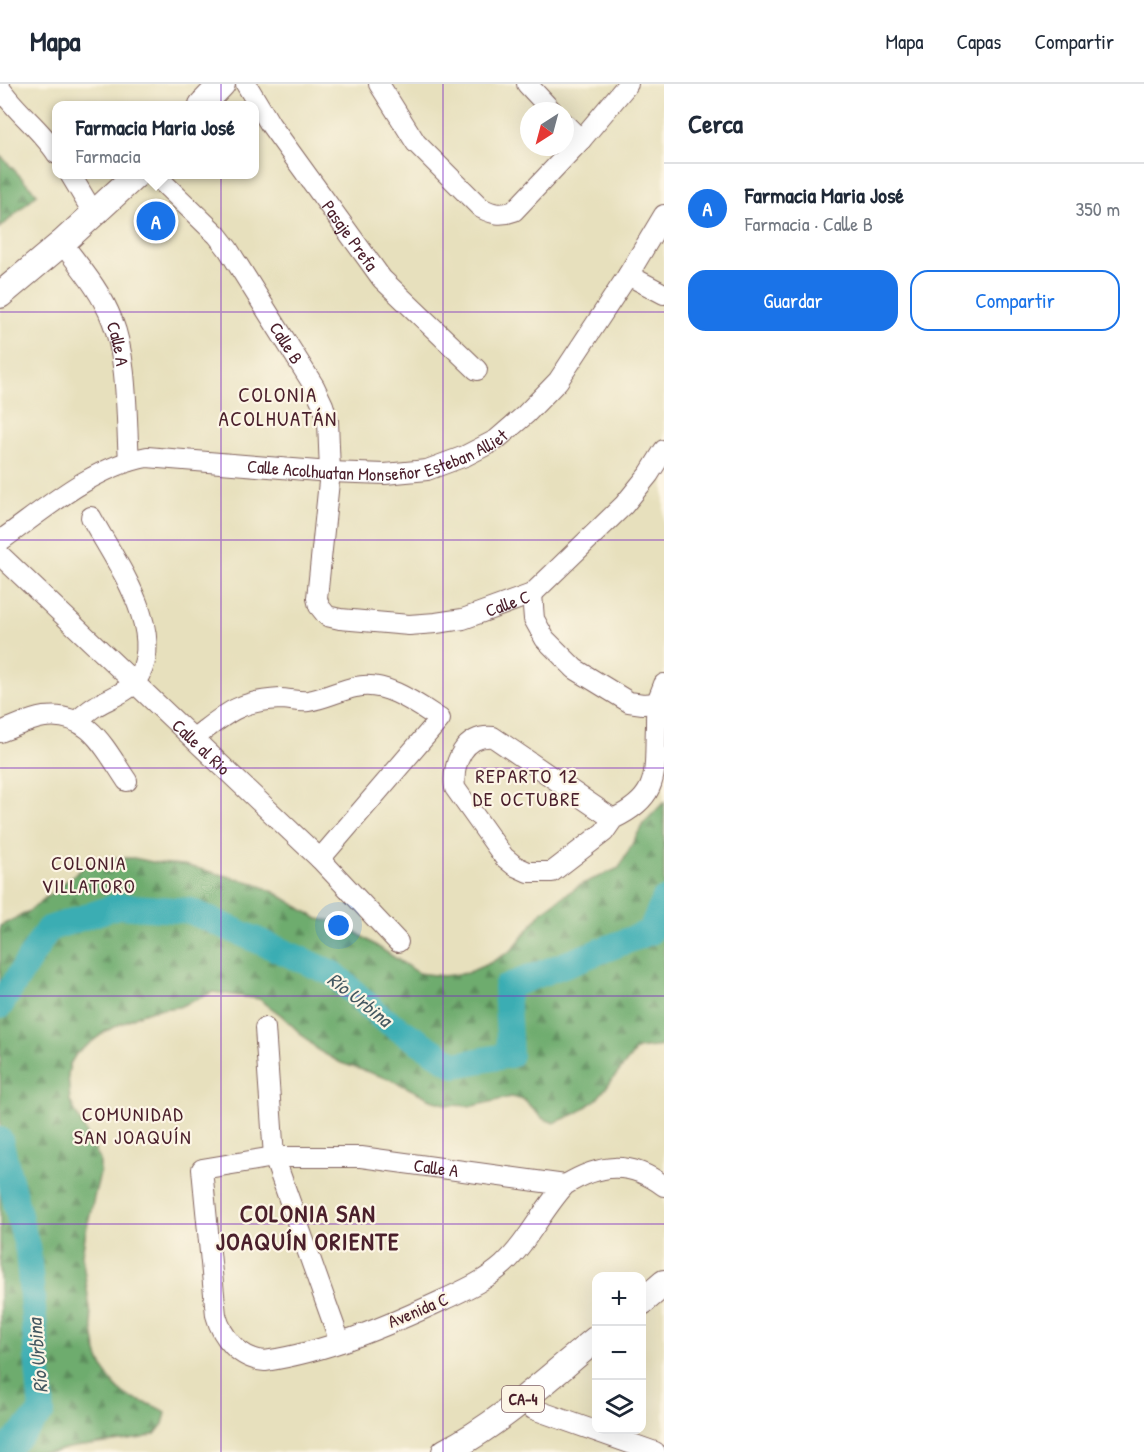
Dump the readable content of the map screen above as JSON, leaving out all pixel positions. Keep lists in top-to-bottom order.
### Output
{
  "streets": {
    "main road": ["CA-4"],
    "street": [
      "Pasaje Prefa",
      "Calle B",
      "Calle A",
      "Calle Acolhuatan Monseñor Esteban Alliet",
      "Calle C",
      "Calle al Rio",
      "Avenida C"
    ]
  },
  "crossings": [
    ["Calle B", "Calle Acolhuatan Monseñor Esteban Alliet"],
    ["Calle B", "Calle C"],
    ["Calle A", "Calle Acolhuatan Monseñor Esteban Alliet"],
    ["Calle A", "Avenida C"]
  ],
  "districts": [
    "COLONIA ACOLHUATÁN",
    "REPARTO 12 DE OCTUBRE",
    "COLONIA VILLATORO",
    "COMUNIDAD SAN JOAQUÍN",
    "COLONIA SAN JOAQUÍN ORIENTE"
  ],
  "water": ["Río Urbina"],
  "north": "bottom left",
  "page": {
    "header": "Mapa",
    "nav": ["Mapa", "Capas", "Compartir"],
    "heading": "Cerca",
    "popup": ["Farmacia Maria José", "Farmacia"],
    "list": [
      {
        "mark": "A",
        "name": "Farmacia Maria José",
        "note": "Farmacia · Calle B",
        "value": "350 m"
      }
    ],
    "pins": "A",
    "buttons": ["Guardar", "Compartir"],
    "map_buttons": ["+", "−"]
  }
}
